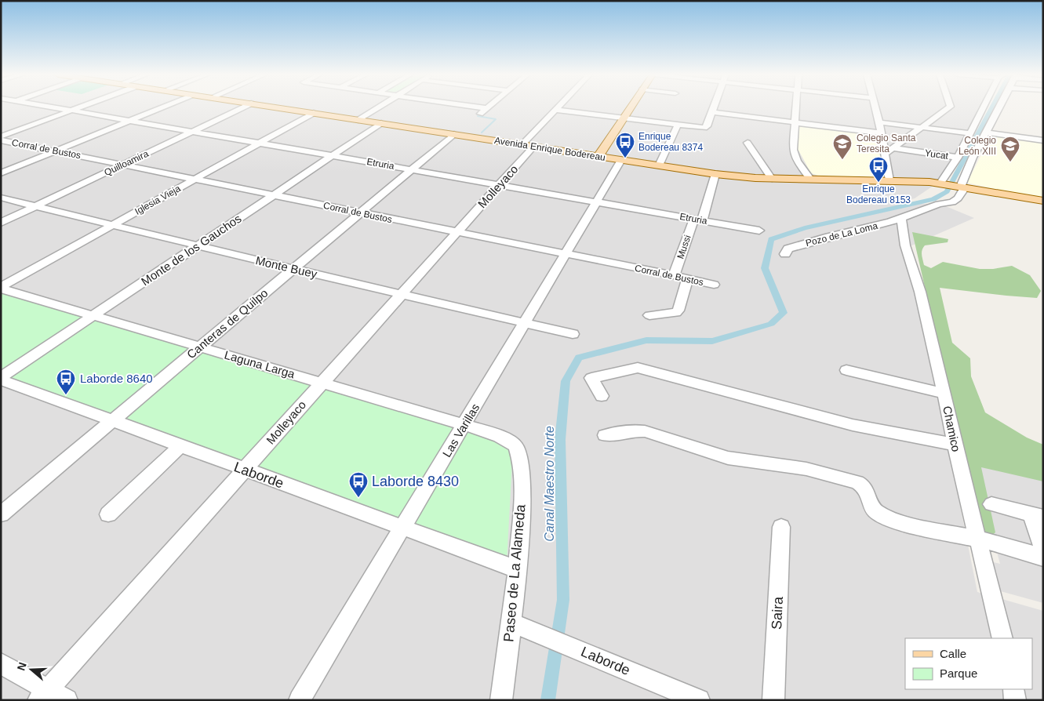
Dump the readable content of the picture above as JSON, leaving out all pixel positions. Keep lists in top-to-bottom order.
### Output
{
  "streets": {
    "main road": ["Avenida Enrique Bodereau"],
    "street": [
      "Corral de Bustos",
      "Yucat",
      "Quilloamira",
      "Etruria",
      "Molleyaco",
      "Iglesia Vieja",
      "Pozo de La Loma",
      "Mussi",
      "Monte de los Gauchos",
      "Monte Buey",
      "Canteras de Quilpo",
      "Laguna Larga",
      "Chamico",
      "Las Varillas",
      "Laborde",
      "Paseo de La Alameda",
      "Saira"
    ]
  },
  "crossings": [
    ["Corral de Bustos", "Quilloamira"],
    ["Corral de Bustos", "Molleyaco"],
    ["Corral de Bustos", "Iglesia Vieja"],
    ["Corral de Bustos", "Mussi"],
    ["Corral de Bustos", "Monte de los Gauchos"],
    ["Corral de Bustos", "Canteras de Quilpo"],
    ["Corral de Bustos", "Las Varillas"],
    ["Avenida Enrique Bodereau", "Molleyaco"],
    ["Avenida Enrique Bodereau", "Iglesia Vieja"],
    ["Avenida Enrique Bodereau", "Mussi"],
    ["Avenida Enrique Bodereau", "Monte de los Gauchos"],
    ["Avenida Enrique Bodereau", "Canteras de Quilpo"],
    ["Avenida Enrique Bodereau", "Las Varillas"],
    ["Quilloamira", "Etruria"],
    ["Quilloamira", "Monte Buey"],
    ["Etruria", "Molleyaco"],
    ["Etruria", "Iglesia Vieja"],
    ["Etruria", "Mussi"],
    ["Etruria", "Monte de los Gauchos"],
    ["Etruria", "Canteras de Quilpo"],
    ["Etruria", "Las Varillas"],
    ["Molleyaco", "Monte Buey"],
    ["Molleyaco", "Laguna Larga"],
    ["Molleyaco", "Laborde"],
    ["Iglesia Vieja", "Monte Buey"],
    ["Iglesia Vieja", "Laguna Larga"],
    ["Pozo de La Loma", "Chamico"],
    ["Monte de los Gauchos", "Monte Buey"],
    ["Monte de los Gauchos", "Laguna Larga"],
    ["Monte de los Gauchos", "Laborde"],
    ["Monte Buey", "Canteras de Quilpo"],
    ["Monte Buey", "Las Varillas"],
    ["Canteras de Quilpo", "Laguna Larga"],
    ["Canteras de Quilpo", "Laborde"],
    ["Laguna Larga", "Las Varillas"],
    ["Laguna Larga", "Paseo de La Alameda"],
    ["Las Varillas", "Laborde"],
    ["Laborde", "Paseo de La Alameda"]
  ],
  "water": ["Canal Maestro Norte"],
  "places": {
    "bus stop": [
      "Enrique Bodereau 8374",
      "Enrique Bodereau 8153",
      "Laborde 8640",
      "Laborde 8430"
    ],
    "school or university": ["Colegio Santa Teresita", "Colegio León XIII"]
  },
  "legend": ["Calle", "Parque"],
  "north": "left"
}
